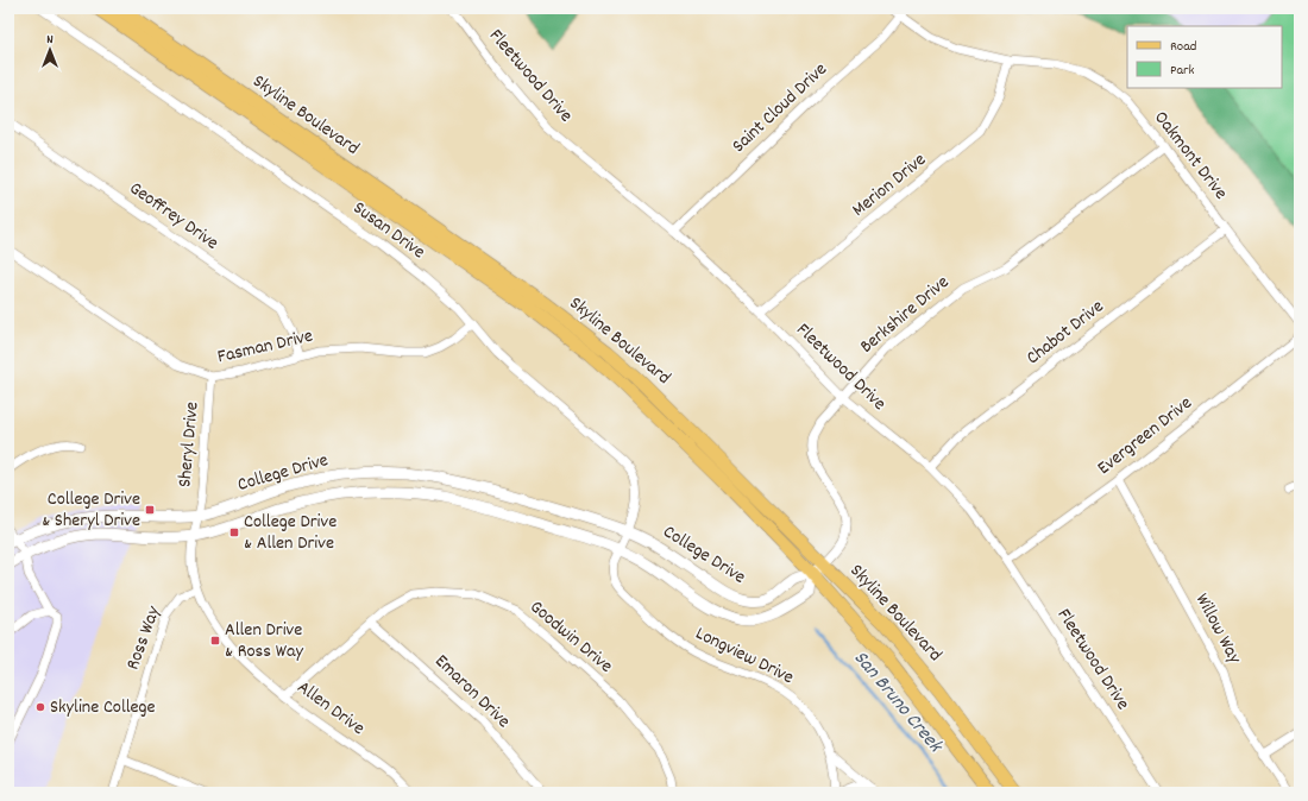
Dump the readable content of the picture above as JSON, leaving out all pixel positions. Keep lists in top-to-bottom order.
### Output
{
  "streets": {
    "main road": ["Skyline Boulevard"],
    "street": [
      "Fleetwood Drive",
      "Saint Cloud Drive",
      "Oakmont Drive",
      "Merion Drive",
      "Geoffrey Drive",
      "Susan Drive",
      "Berkshire Drive",
      "Chabot Drive",
      "Fasman Drive",
      "Evergreen Drive",
      "Sheryl Drive",
      "College Drive",
      "Willow Way",
      "Goodwin Drive",
      "Ross Way",
      "Longview Drive",
      "Emaron Drive",
      "Allen Drive"
    ]
  },
  "crossings": [
    ["Fleetwood Drive", "Saint Cloud Drive"],
    ["Fleetwood Drive", "Merion Drive"],
    ["Fleetwood Drive", "Berkshire Drive"],
    ["Fleetwood Drive", "Chabot Drive"],
    ["Fleetwood Drive", "Evergreen Drive"],
    ["Saint Cloud Drive", "Oakmont Drive"],
    ["Skyline Boulevard", "Berkshire Drive"],
    ["Skyline Boulevard", "College Drive"],
    ["Oakmont Drive", "Merion Drive"],
    ["Oakmont Drive", "Berkshire Drive"],
    ["Oakmont Drive", "Chabot Drive"],
    ["Geoffrey Drive", "Fasman Drive"],
    ["Susan Drive", "Fasman Drive"],
    ["Susan Drive", "College Drive"],
    ["Susan Drive", "Longview Drive"],
    ["Berkshire Drive", "College Drive"],
    ["Fasman Drive", "Sheryl Drive"],
    ["Evergreen Drive", "Willow Way"],
    ["Sheryl Drive", "College Drive"],
    ["Sheryl Drive", "Allen Drive"],
    ["College Drive", "Longview Drive"],
    ["College Drive", "Allen Drive"],
    ["Goodwin Drive", "Emaron Drive"],
    ["Goodwin Drive", "Allen Drive"],
    ["Ross Way", "Allen Drive"]
  ],
  "water": ["San Bruno Creek"],
  "places": {
    "transit": ["College Drive & Sheryl Drive", "College Drive & Allen Drive", "Allen Drive & Ross Way"],
    "other": ["Skyline College"]
  },
  "legend": ["Road", "Park"],
  "north": "top"
}
